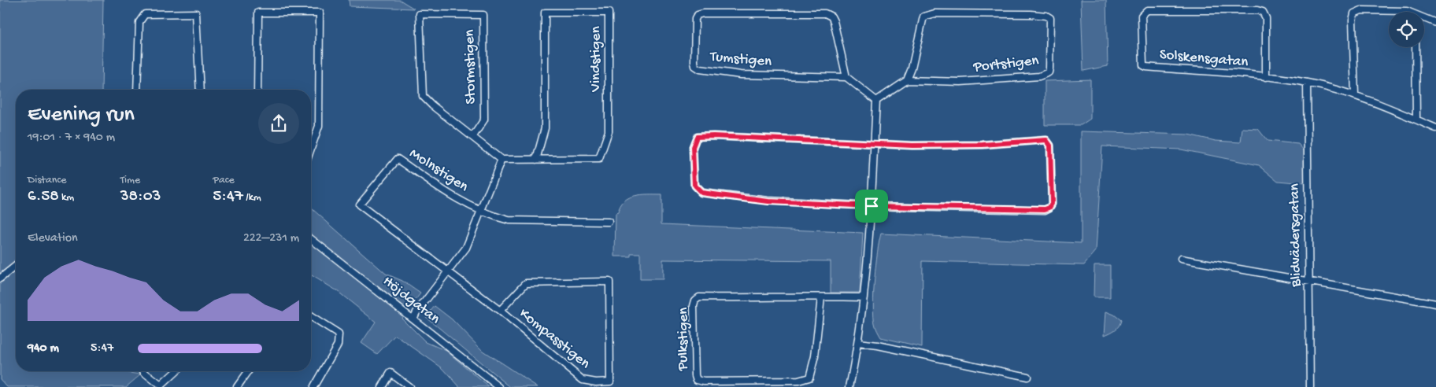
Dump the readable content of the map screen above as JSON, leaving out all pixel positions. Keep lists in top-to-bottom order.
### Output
{
  "streets": {
    "street": [
      "Vindstigen",
      "Solskensgatan",
      "Tumstigen",
      "Portstigen",
      "Stormstigen",
      "Molnstigen",
      "Blidvädersgatan",
      "Höjdgatan",
      "Kompasstigen",
      "Pulkstigen"
    ]
  },
  "crossings": [
    ["Vindstigen", "Stormstigen"],
    ["Solskensgatan", "Blidvädersgatan"],
    ["Molnstigen", "Kompasstigen"]
  ],
  "page": {
    "heading": ["Evening run", "19:01 · 7 × 940 m"],
    "stats": [
      ["Distance", "6.58 km"],
      ["Time", "38:03"],
      ["Pace", "5:47 /km"]
    ],
    "chart": ["Elevation", "222–231 m"],
    "list": [
      {
        "name": "940 m",
        "note": "5:47"
      }
    ]
  }
}
